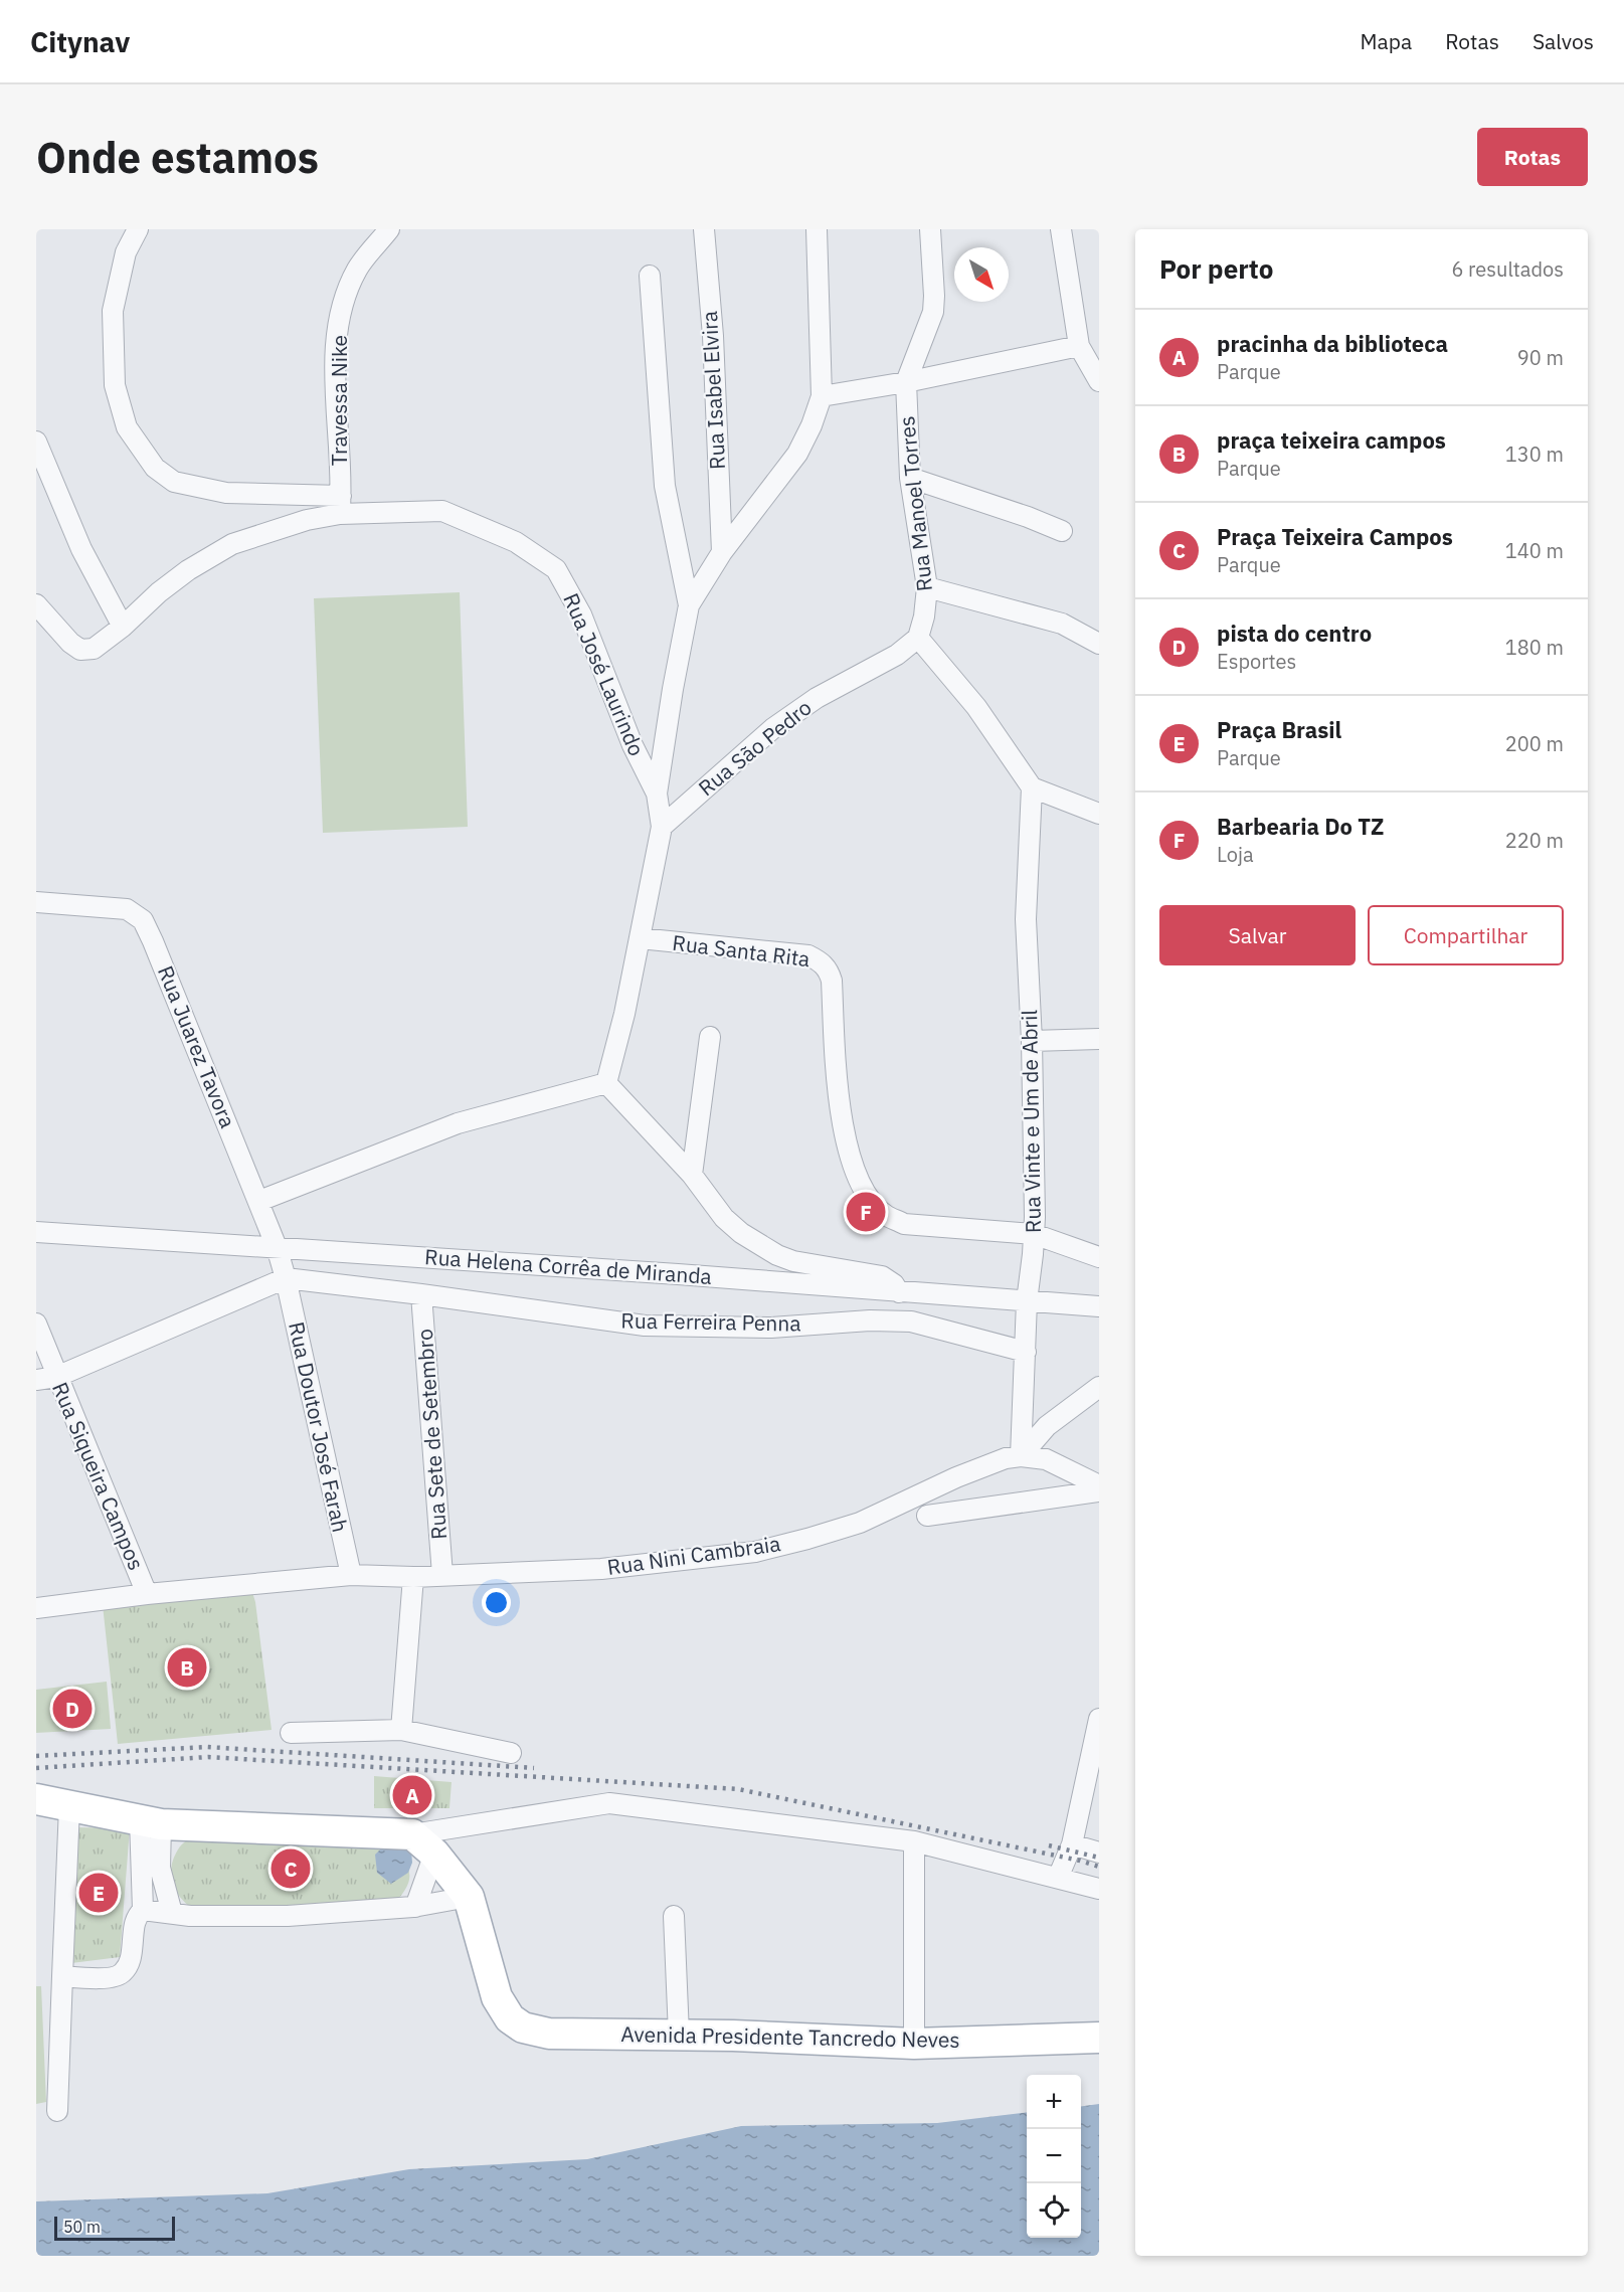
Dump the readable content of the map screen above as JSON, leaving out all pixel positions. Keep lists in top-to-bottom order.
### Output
{
  "streets": {
    "main road": ["Avenida Presidente Tancredo Neves"],
    "street": [
      "Rua Isabel Elvira",
      "Travessa Nike",
      "Rua Manoel Torres",
      "Rua José Laurindo",
      "Rua São Pedro",
      "Rua Santa Rita",
      "Rua Juarez Tavora",
      "Rua Vinte e Um de Abril",
      "Rua Helena Corrêa de Miranda",
      "Rua Ferreira Penna",
      "Rua Doutor José Farah",
      "Rua Sete de Setembro",
      "Rua Siqueira Campos",
      "Rua Nini Cambraia"
    ]
  },
  "crossings": [
    ["Travessa Nike", "Rua José Laurindo"],
    ["Rua Manoel Torres", "Rua São Pedro"],
    ["Rua Santa Rita", "Rua Vinte e Um de Abril"],
    ["Rua Juarez Tavora", "Rua Helena Corrêa de Miranda"],
    ["Rua Juarez Tavora", "Rua Ferreira Penna"],
    ["Rua Juarez Tavora", "Rua Doutor José Farah"],
    ["Rua Vinte e Um de Abril", "Rua Helena Corrêa de Miranda"],
    ["Rua Vinte e Um de Abril", "Rua Ferreira Penna"],
    ["Rua Vinte e Um de Abril", "Rua Nini Cambraia"],
    ["Rua Ferreira Penna", "Rua Doutor José Farah"],
    ["Rua Ferreira Penna", "Rua Sete de Setembro"],
    ["Rua Doutor José Farah", "Rua Nini Cambraia"],
    ["Rua Sete de Setembro", "Rua Nini Cambraia"],
    ["Rua Siqueira Campos", "Rua Nini Cambraia"]
  ],
  "scale_bar": "50 m",
  "north": "bottom right",
  "page": {
    "header": "Citynav",
    "nav": ["Mapa", "Rotas", "Salvos"],
    "buttons": [
      "Rotas",
      ["Salvar", "Compartilhar"]
    ],
    "title": "Onde estamos",
    "heading": ["Por perto", "6 resultados"],
    "list": [
      {
        "mark": "A",
        "name": "pracinha da biblioteca",
        "note": "Parque",
        "value": "90 m"
      },
      {
        "mark": "B",
        "name": "praça teixeira campos",
        "note": "Parque",
        "value": "130 m"
      },
      {
        "mark": "C",
        "name": "Praça Teixeira Campos",
        "note": "Parque",
        "value": "140 m"
      },
      {
        "mark": "D",
        "name": "pista do centro",
        "note": "Esportes",
        "value": "180 m"
      },
      {
        "mark": "E",
        "name": "Praça Brasil",
        "note": "Parque",
        "value": "200 m"
      },
      {
        "mark": "F",
        "name": "Barbearia Do TZ",
        "note": "Loja",
        "value": "220 m"
      }
    ],
    "pins": [
      "F",
      "B",
      "D",
      "A",
      "C",
      "E"
    ],
    "map_buttons": ["+", "−"],
    "scale": "50 m"
  }
}
